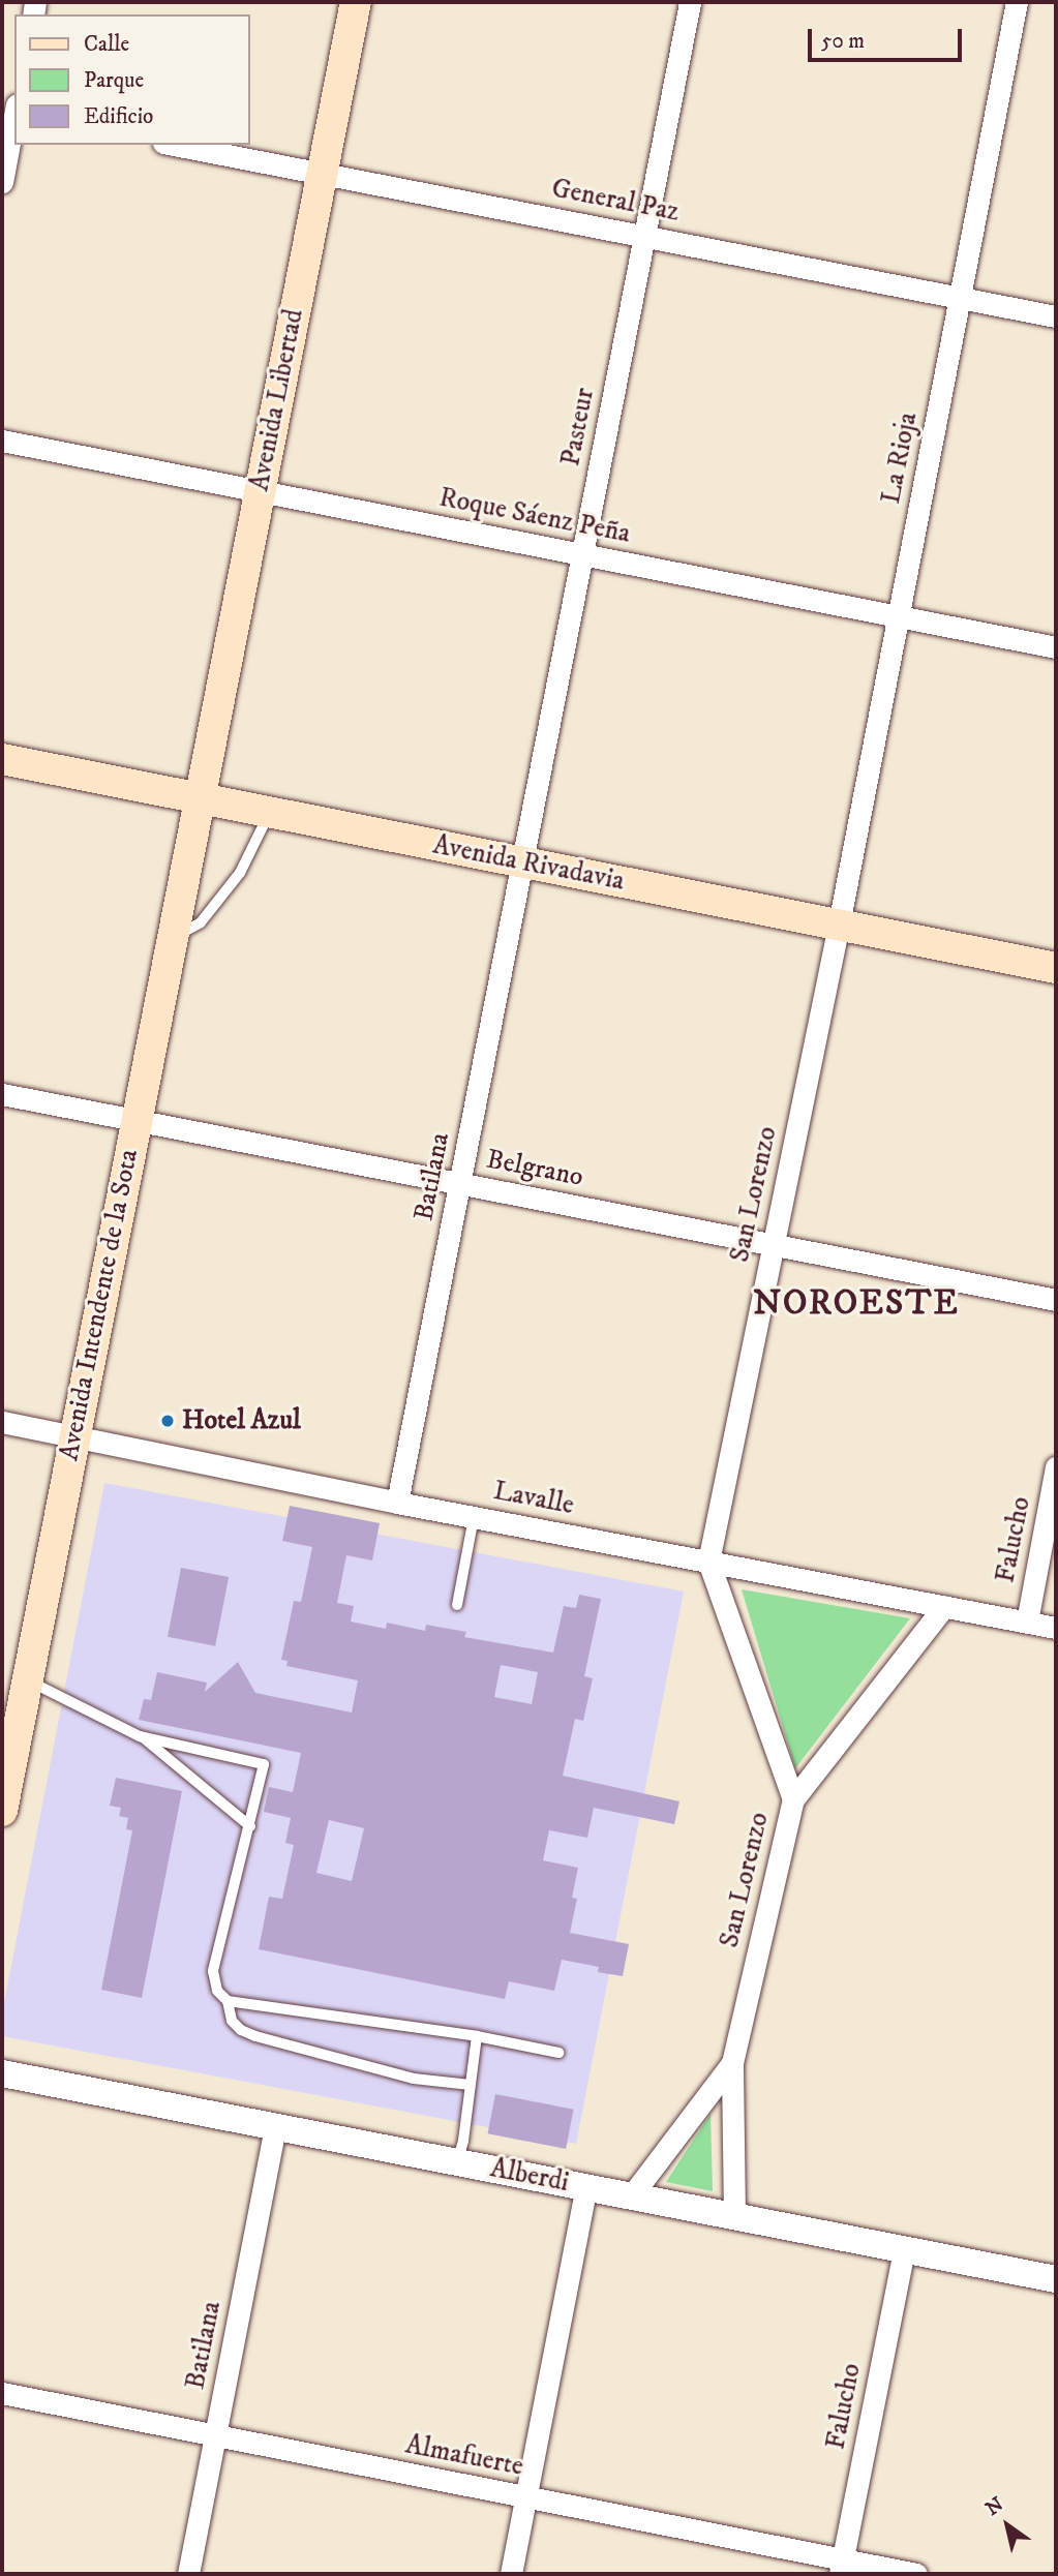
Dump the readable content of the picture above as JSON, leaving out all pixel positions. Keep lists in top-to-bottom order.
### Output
{
  "streets": {
    "main road": ["Avenida Libertad", "Avenida Rivadavia", "Avenida Intendente de la Sota"],
    "street": [
      "General Paz",
      "Pasteur",
      "La Rioja",
      "Roque Sáenz Peña",
      "Belgrano",
      "Batilana",
      "San Lorenzo",
      "Lavalle",
      "Falucho",
      "Alberdi",
      "Almafuerte"
    ]
  },
  "crossings": [
    ["General Paz", "Avenida Libertad"],
    ["General Paz", "Pasteur"],
    ["General Paz", "La Rioja"],
    ["Avenida Libertad", "Roque Sáenz Peña"],
    ["Avenida Libertad", "Avenida Rivadavia"],
    ["Avenida Libertad", "Avenida Intendente de la Sota"],
    ["Pasteur", "Roque Sáenz Peña"],
    ["Pasteur", "Avenida Rivadavia"],
    ["Pasteur", "Batilana"],
    ["La Rioja", "Roque Sáenz Peña"],
    ["La Rioja", "Avenida Rivadavia"],
    ["La Rioja", "San Lorenzo"],
    ["Avenida Rivadavia", "Batilana"],
    ["Avenida Rivadavia", "San Lorenzo"],
    ["Avenida Rivadavia", "Avenida Intendente de la Sota"],
    ["Belgrano", "Batilana"],
    ["Belgrano", "San Lorenzo"],
    ["Belgrano", "Avenida Intendente de la Sota"],
    ["Batilana", "Lavalle"],
    ["Batilana", "Alberdi"],
    ["Batilana", "Almafuerte"],
    ["San Lorenzo", "Lavalle"],
    ["San Lorenzo", "Alberdi"],
    ["Avenida Intendente de la Sota", "Lavalle"],
    ["Lavalle", "Falucho"],
    ["Falucho", "Alberdi"],
    ["Falucho", "Almafuerte"]
  ],
  "districts": ["NOROESTE"],
  "places": ["Hotel Azul"],
  "legend": ["Calle", "Parque", "Edificio"],
  "scale_bar": "50 m",
  "north": "top left"
}
